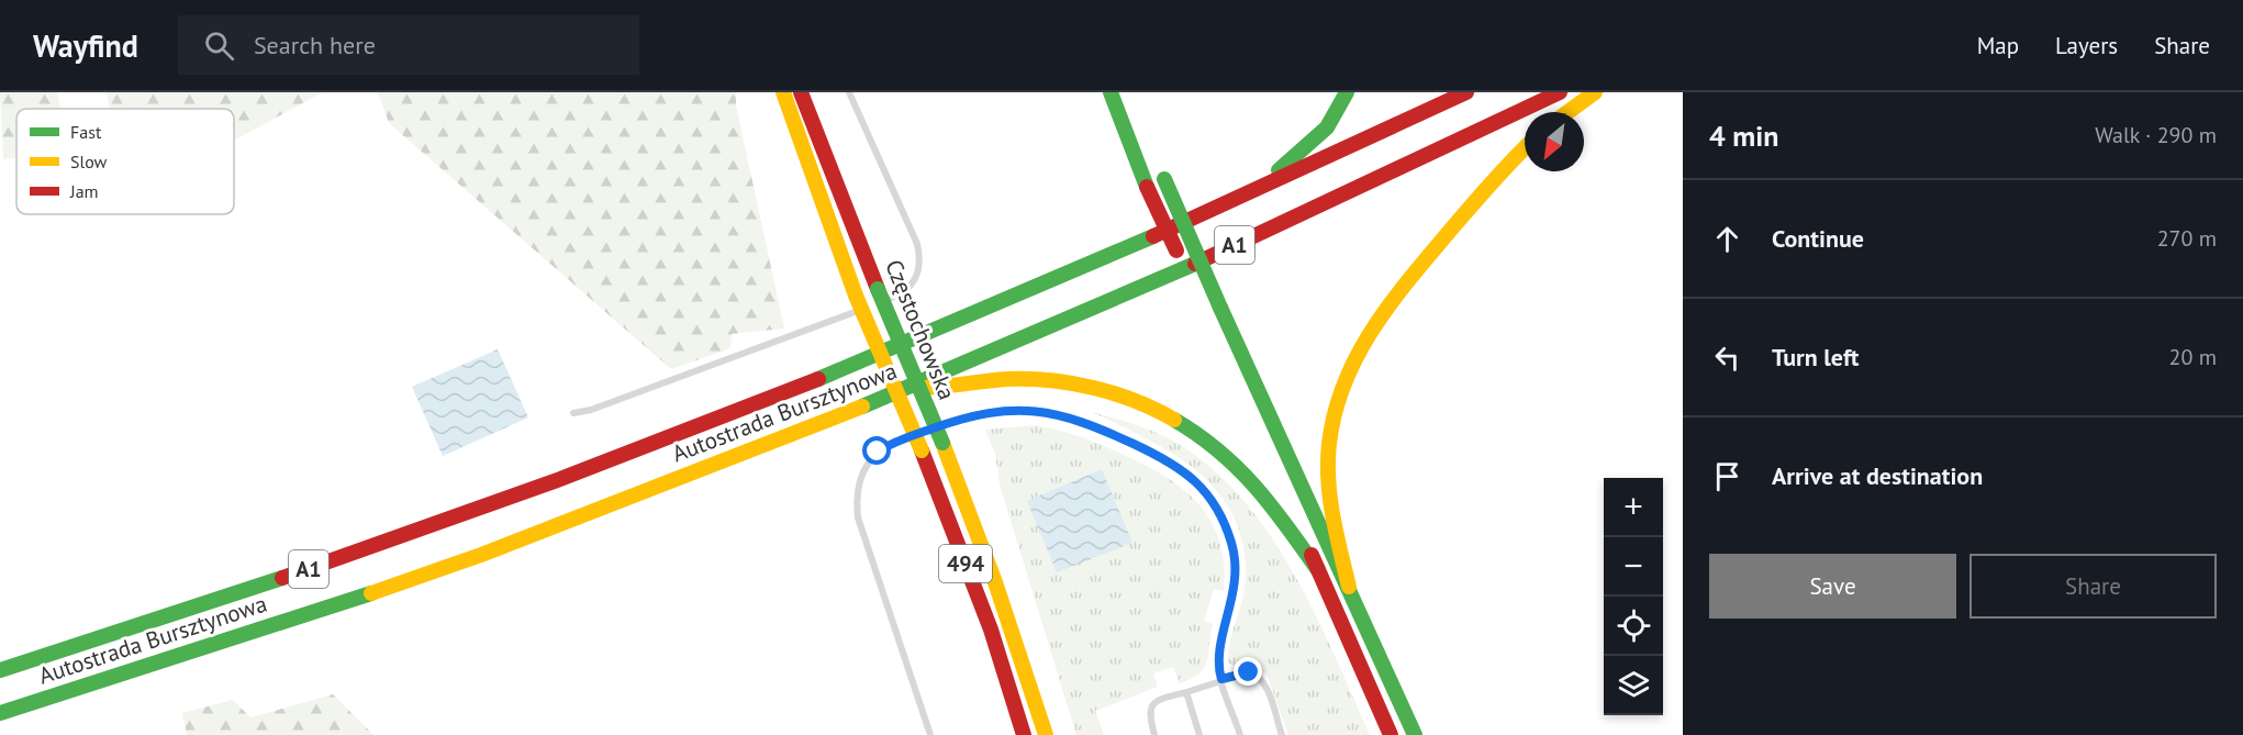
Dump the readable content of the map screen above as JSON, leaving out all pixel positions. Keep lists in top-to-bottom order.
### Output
{
  "streets": {
    "main road": [
      "A1",
      "Częstochowska",
      "Autostrada Bursztynowa",
      "494"
    ]
  },
  "legend": ["Fast", "Slow", "Jam"],
  "north": "bottom left",
  "page": {
    "header": "Wayfind",
    "search": "Search here",
    "nav": ["Map", "Layers", "Share"],
    "heading": ["4 min", "Walk · 290 m"],
    "list": [
      ["Continue", "270 m"],
      ["Turn left", "20 m"],
      "Arrive at destination"
    ],
    "map_buttons": ["+", "−"],
    "buttons": ["Save", "Share"]
  }
}
